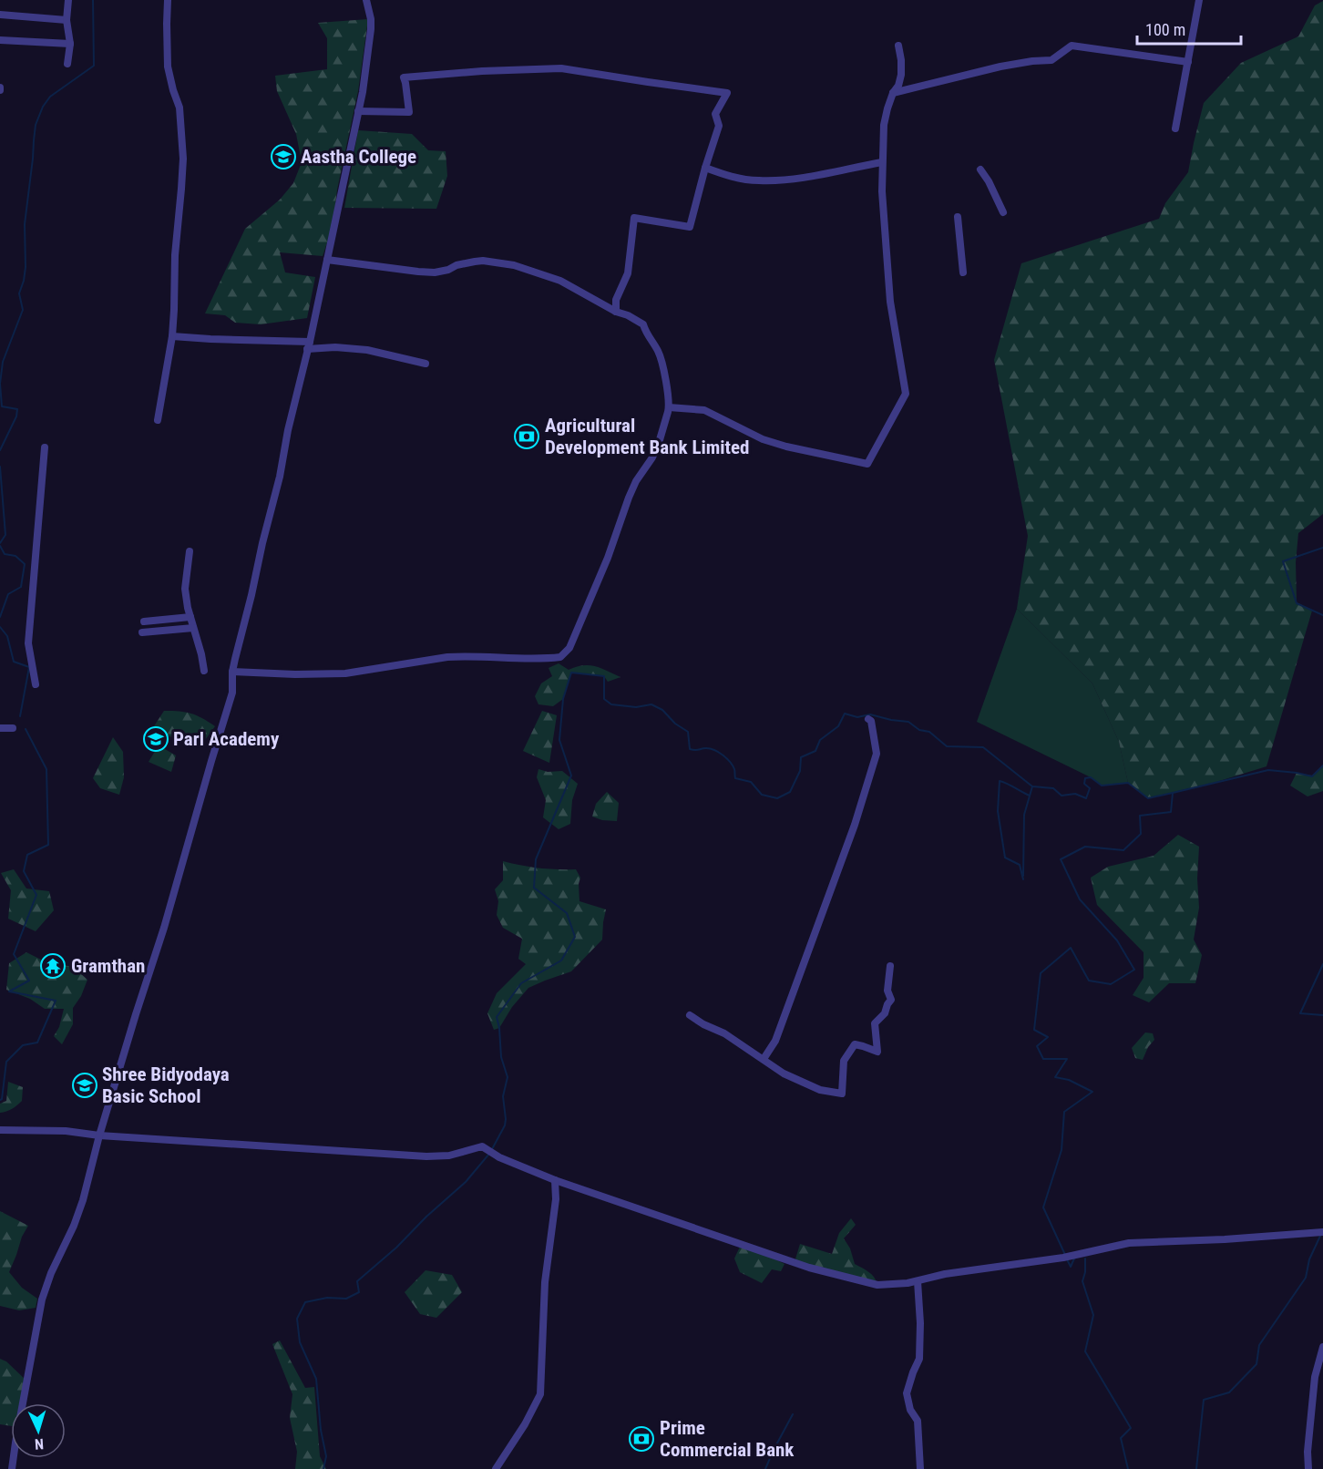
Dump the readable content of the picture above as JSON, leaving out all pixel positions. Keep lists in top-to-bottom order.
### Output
{
  "places": {
    "school or university": ["Aastha College", "Parl Academy", "Shree Bidyodaya Basic School"],
    "bank": ["Agricultural Development Bank Limited", "Prime Commercial Bank"],
    "temple": ["Gramthan"]
  },
  "scale_bar": "100 m",
  "north": "bottom"
}
